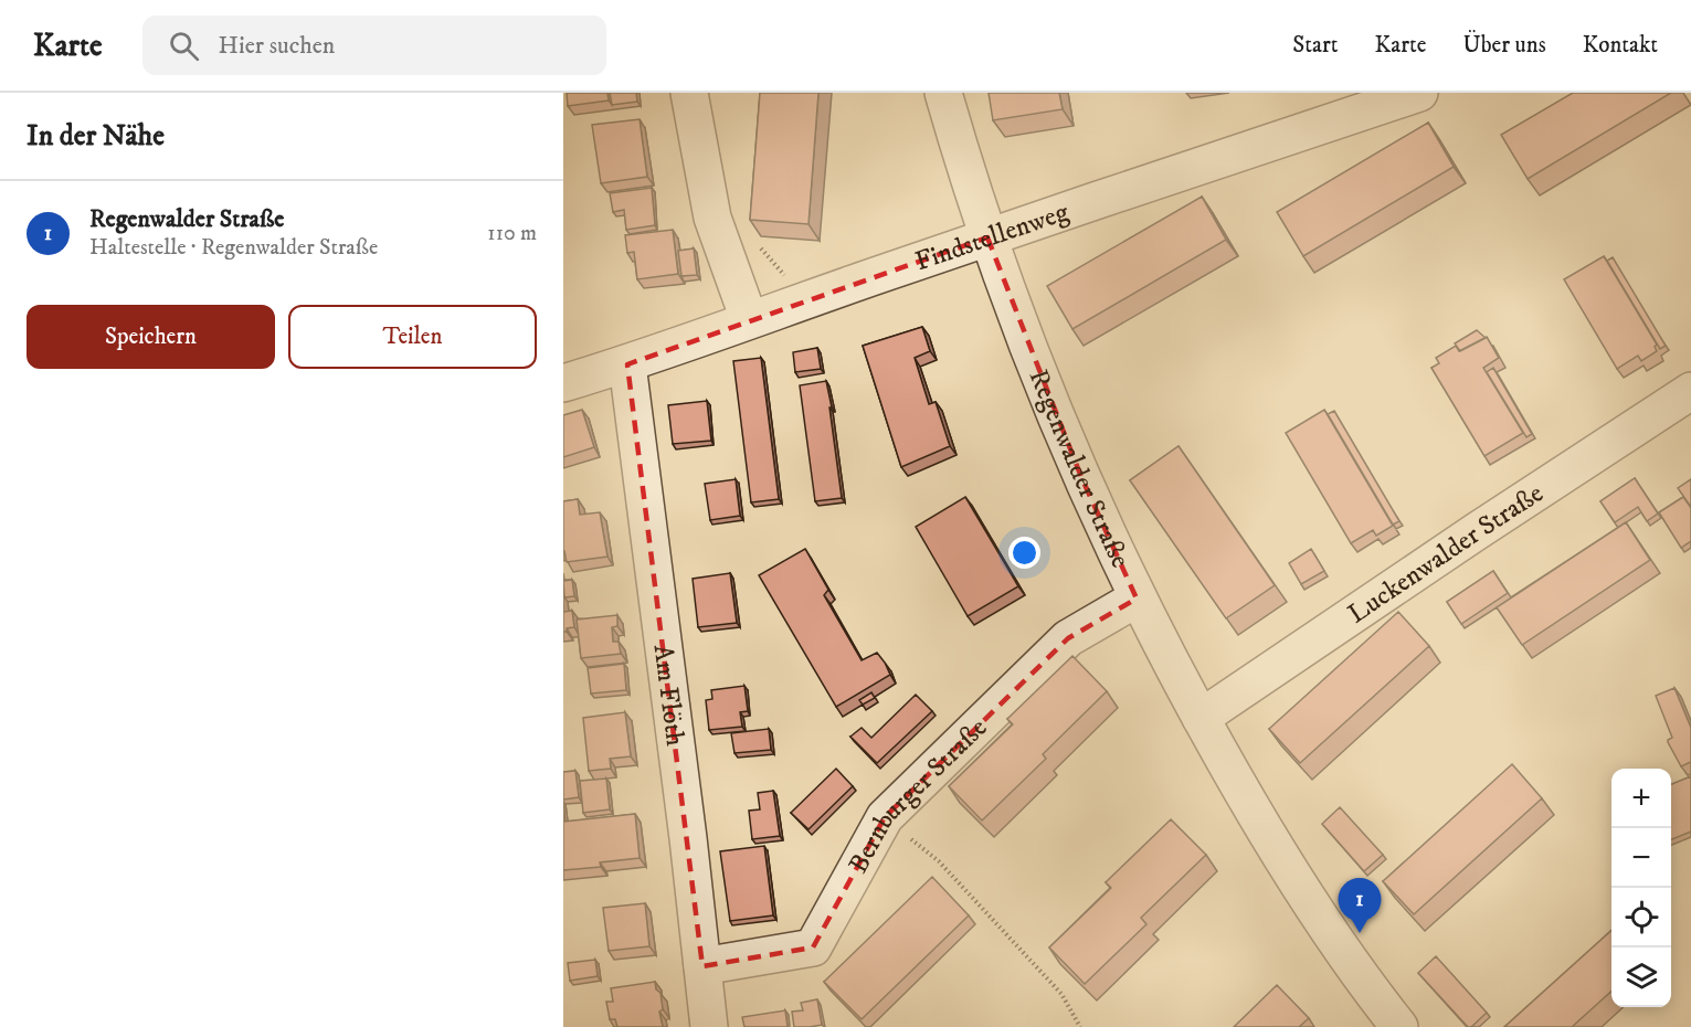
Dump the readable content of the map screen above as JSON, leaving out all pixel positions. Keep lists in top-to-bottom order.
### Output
{
  "streets": {
    "street": [
      "Findstellenweg",
      "Regenwalder Straße",
      "Luckenwalder Straße",
      "Am Flöth",
      "Bernburger Straße"
    ]
  },
  "crossings": [
    ["Findstellenweg", "Regenwalder Straße"],
    ["Findstellenweg", "Am Flöth"],
    ["Regenwalder Straße", "Luckenwalder Straße"],
    ["Regenwalder Straße", "Bernburger Straße"],
    ["Am Flöth", "Bernburger Straße"]
  ],
  "page": {
    "header": "Karte",
    "search": "Hier suchen",
    "nav": [
      "Start",
      "Karte",
      "Über uns",
      "Kontakt"
    ],
    "heading": "In der Nähe",
    "list": [
      {
        "mark": "1",
        "name": "Regenwalder Straße",
        "note": "Haltestelle · Regenwalder Straße",
        "value": "110 m"
      }
    ],
    "buttons": ["Speichern", "Teilen"],
    "map_buttons": ["+", "−"],
    "pins": "1"
  }
}
